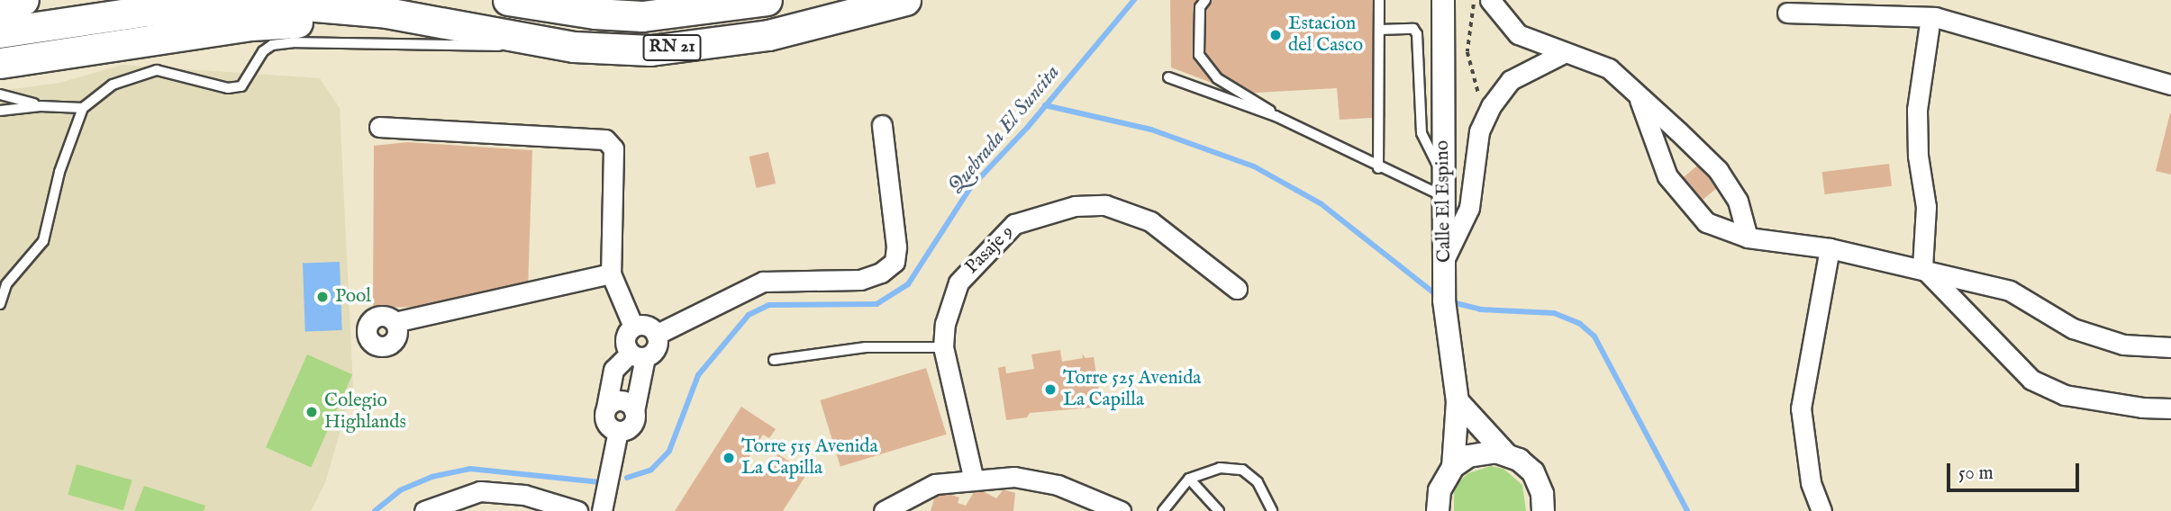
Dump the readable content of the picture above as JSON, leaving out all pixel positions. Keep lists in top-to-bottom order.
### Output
{
  "streets": {
    "highway": ["RN 21"],
    "street": ["Calle El Espino", "Pasaje 9"]
  },
  "water": ["Quebrada El Suncita"],
  "places": [
    "Estacion del Casco",
    "Pool",
    "Torre 525 Avenida La Capilla",
    "Colegio Highlands",
    "Torre 515 Avenida La Capilla"
  ],
  "scale_bar": "50 m"
}
